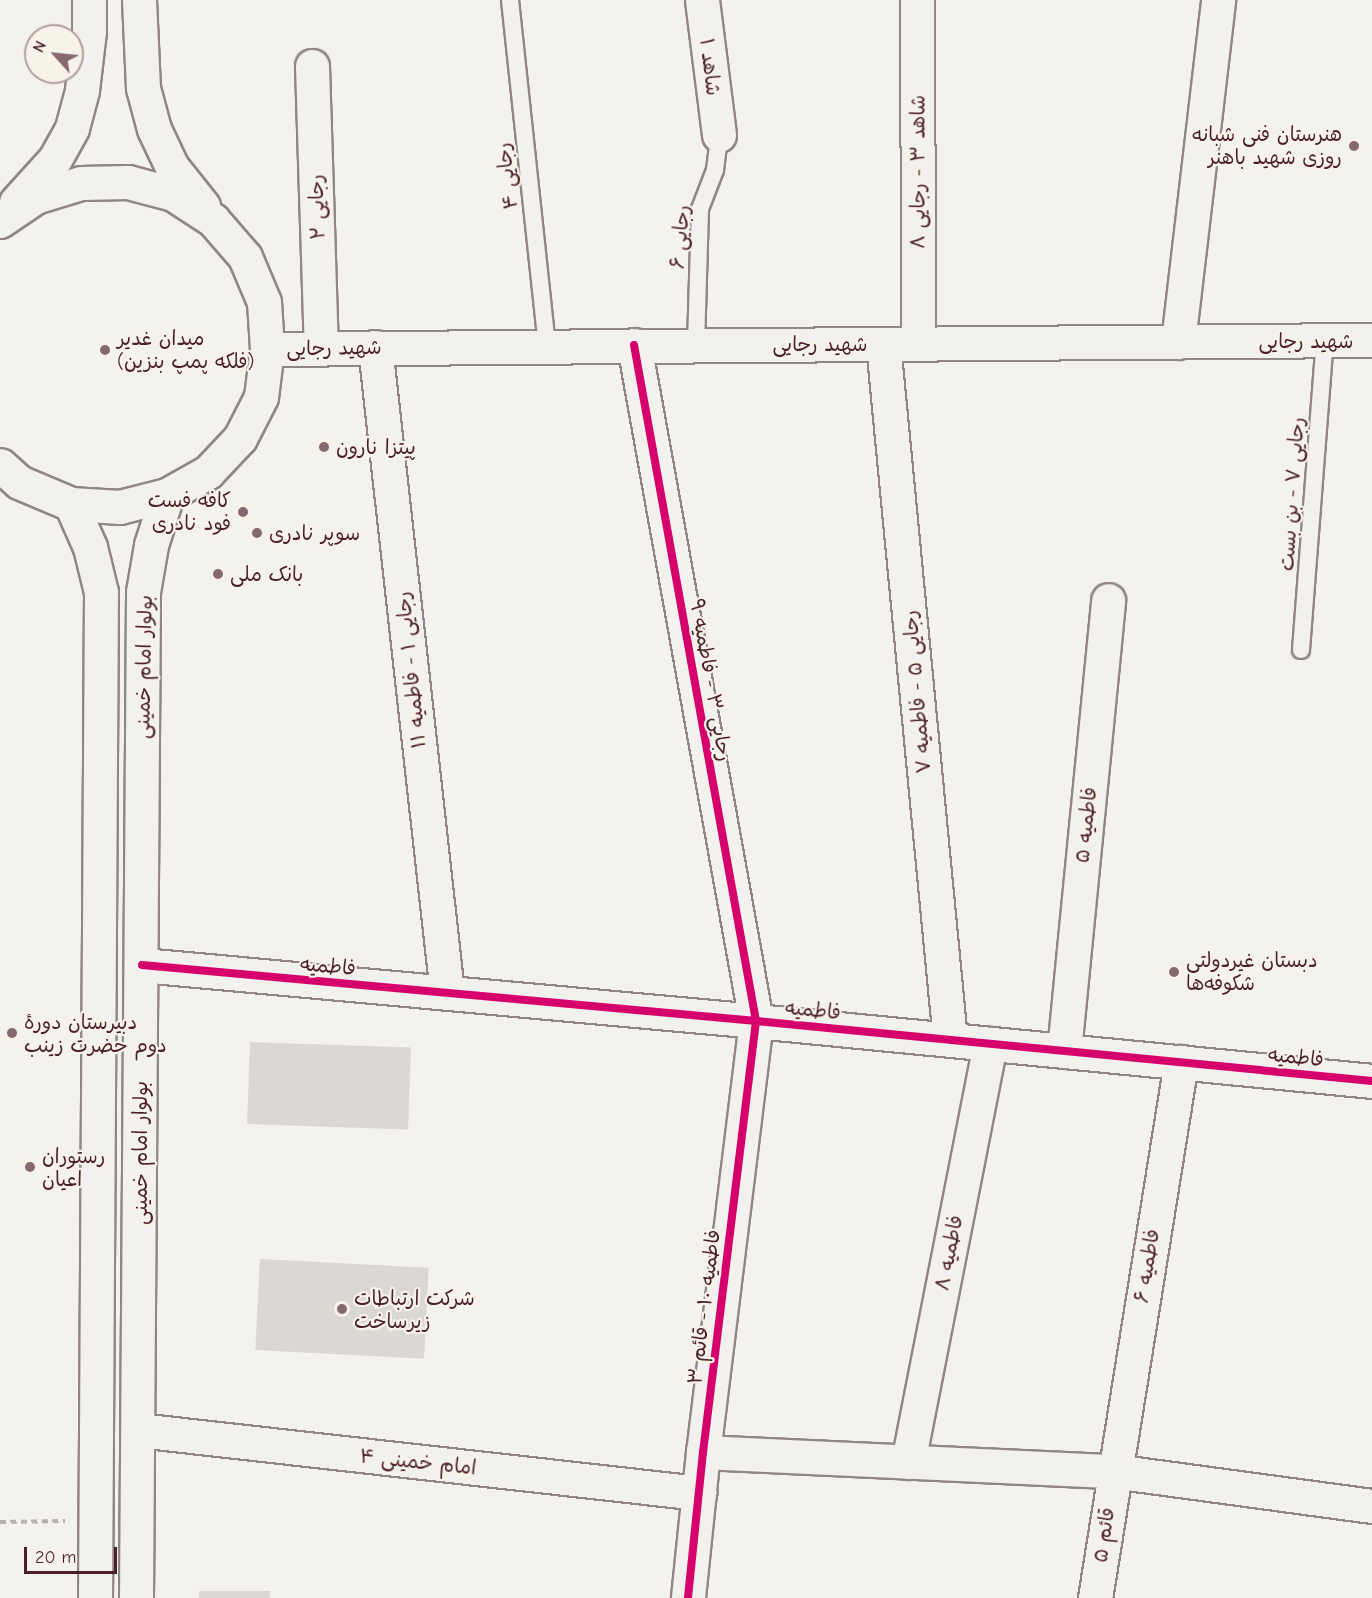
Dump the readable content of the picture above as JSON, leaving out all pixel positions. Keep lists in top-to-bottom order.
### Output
{
  "streets": {
    "street": [
      "شاهد ۱",
      "شاهد ۳ - رجایی ۸",
      "رجایی ۲",
      "شهید رجایی",
      "بولوار امام خمینی",
      "رجایی ۱ - فاطمیه ۱۱",
      "رجایی ۳ - فاطمیه ۹",
      "رجایی ۵ - فاطمیه ۷",
      "فاطمیه ۵",
      "فاطمیه",
      "فاطمیه ۸",
      "فاطمیه ۶",
      "فاطمیه ۱۰ - قائم ۳",
      "امام خمینی ۴",
      "قائم ۵"
    ],
    "lane": ["رجایی ۴", "رجایی ۶", "رجایی ۷ - بن بست"]
  },
  "crossings": [
    ["شاهد ۱", "رجایی ۶"],
    ["شاهد ۳ - رجایی ۸", "شهید رجایی"],
    ["رجایی ۴", "شهید رجایی"],
    ["رجایی ۲", "شهید رجایی"],
    ["رجایی ۶", "شهید رجایی"],
    ["شهید رجایی", "رجایی ۷ - بن بست"],
    ["شهید رجایی", "رجایی ۱ - فاطمیه ۱۱"],
    ["شهید رجایی", "رجایی ۳ - فاطمیه ۹"],
    ["شهید رجایی", "رجایی ۵ - فاطمیه ۷"],
    ["بولوار امام خمینی", "فاطمیه"],
    ["بولوار امام خمینی", "امام خمینی ۴"],
    ["رجایی ۱ - فاطمیه ۱۱", "فاطمیه"],
    ["رجایی ۳ - فاطمیه ۹", "فاطمیه"],
    ["رجایی ۳ - فاطمیه ۹", "فاطمیه ۱۰ - قائم ۳"],
    ["رجایی ۵ - فاطمیه ۷", "فاطمیه"],
    ["فاطمیه ۵", "فاطمیه"],
    ["فاطمیه", "فاطمیه ۸"],
    ["فاطمیه", "فاطمیه ۶"],
    ["فاطمیه", "فاطمیه ۱۰ - قائم ۳"],
    ["فاطمیه ۶", "قائم ۵"],
    ["فاطمیه ۱۰ - قائم ۳", "امام خمینی ۴"]
  ],
  "places": [
    "هنرستان فنی شبانه‌ روزی شهید باهنر",
    "میدان غدیر (فلکه پمپ بنزین)",
    "پیتزا نارون",
    "کافه فست فود نادری",
    "سوپر نادری",
    "بانک ملی",
    "دبستان غیردولتی شکوفه‌ها",
    "دبیرستان دورهٔ دوم حضرت زینب",
    "رستوران اعیان",
    "شرکت ارتباطات زیرساخت"
  ],
  "scale_bar": "20 m",
  "north": "top left"
}
